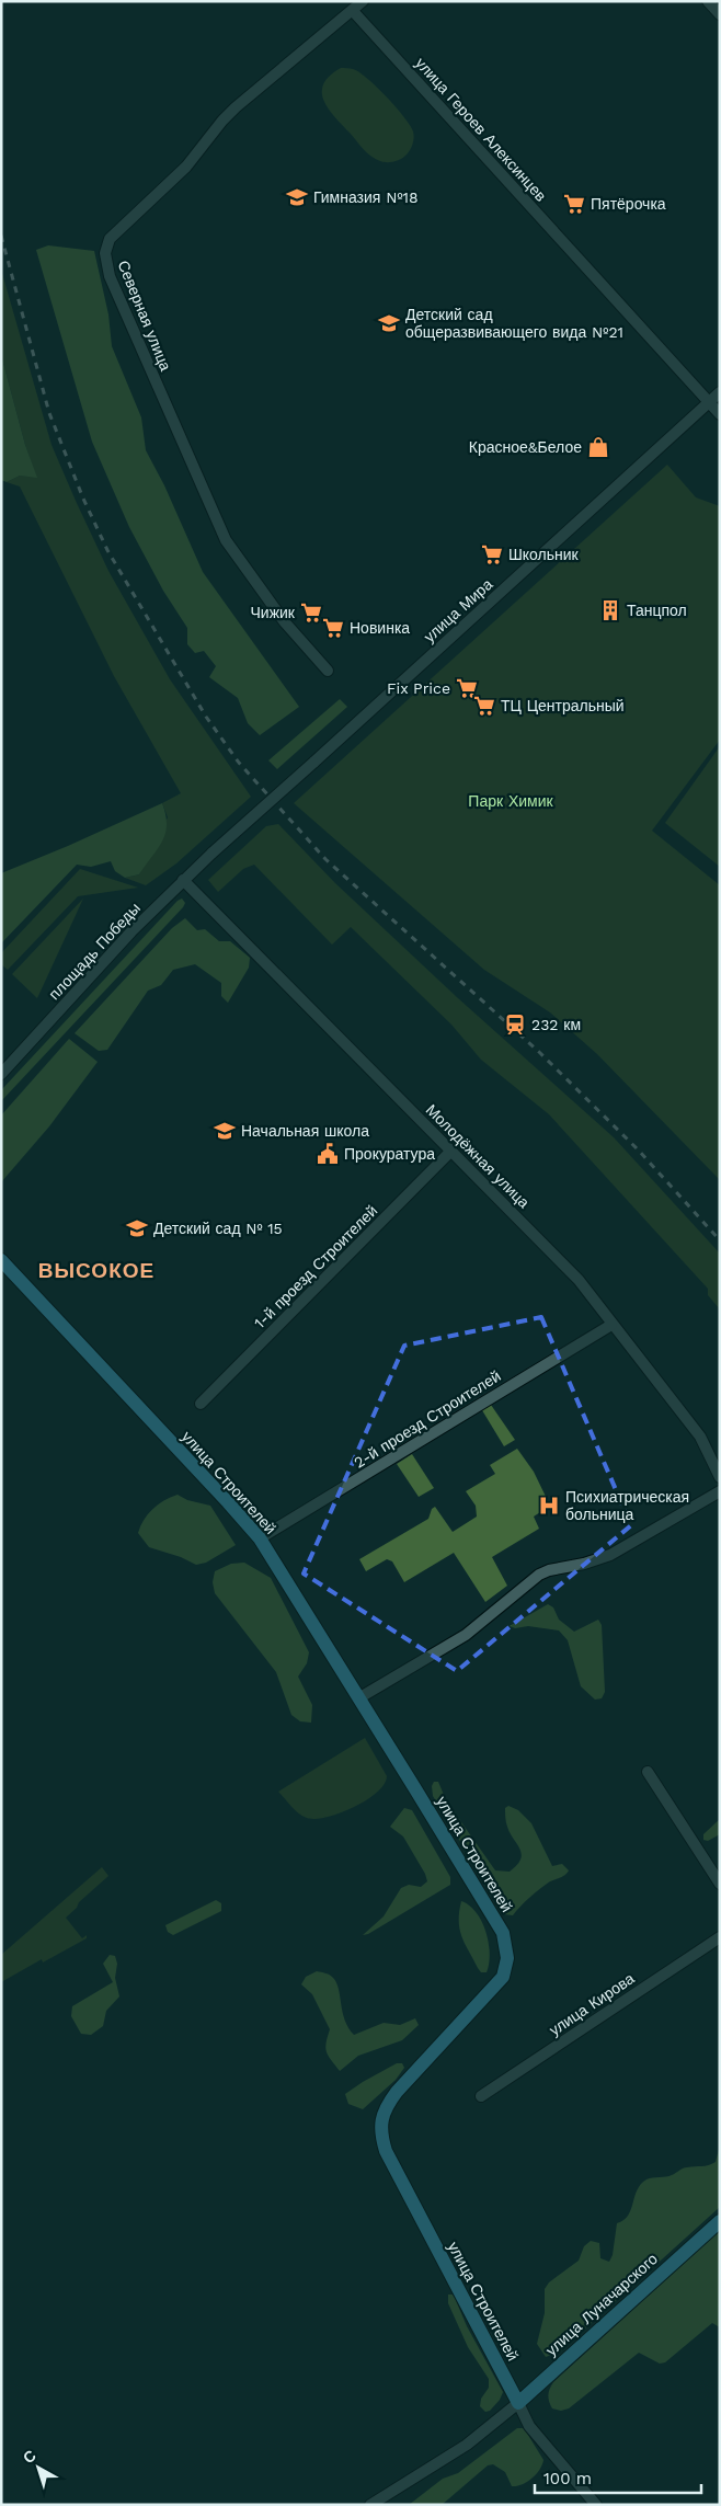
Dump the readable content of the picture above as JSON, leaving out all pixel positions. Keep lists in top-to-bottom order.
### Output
{
  "streets": {
    "main road": ["улица Строителей", "улица Луначарского"],
    "street": [
      "улица Героев Алексинцев",
      "Северная улица",
      "улица Мира",
      "площадь Победы",
      "Молодёжная улица",
      "1-й проезд Строителей",
      "2-й проезд Строителей",
      "улица Кирова"
    ]
  },
  "crossings": [
    ["улица Героев Алексинцев", "Северная улица"],
    ["улица Героев Алексинцев", "улица Мира"],
    ["улица Мира", "площадь Победы"],
    ["площадь Победы", "Молодёжная улица"],
    ["Молодёжная улица", "1-й проезд Строителей"],
    ["Молодёжная улица", "2-й проезд Строителей"],
    ["2-й проезд Строителей", "улица Строителей"],
    ["улица Строителей", "улица Луначарского"]
  ],
  "districts": ["ВЫСОКОЕ"],
  "parks": ["Парк Химик"],
  "places": {
    "school or university": [
      "Гимназия №18",
      "Детский сад общеразвивающего вида №21",
      "Начальная школа",
      "Детский сад № 15"
    ],
    "supermarket": [
      "Пятёрочка",
      "Школьник",
      "Чижик",
      "Новинка",
      "Fix Price",
      "ТЦ Центральный"
    ],
    "shop": ["Красное&Белое"],
    "building": ["Танцпол"],
    "station": ["232 км"],
    "public building": ["Прокуратура"],
    "hospital": ["Психиатрическая больница"]
  },
  "scale_bar": "100 m",
  "north": "top left"
}
